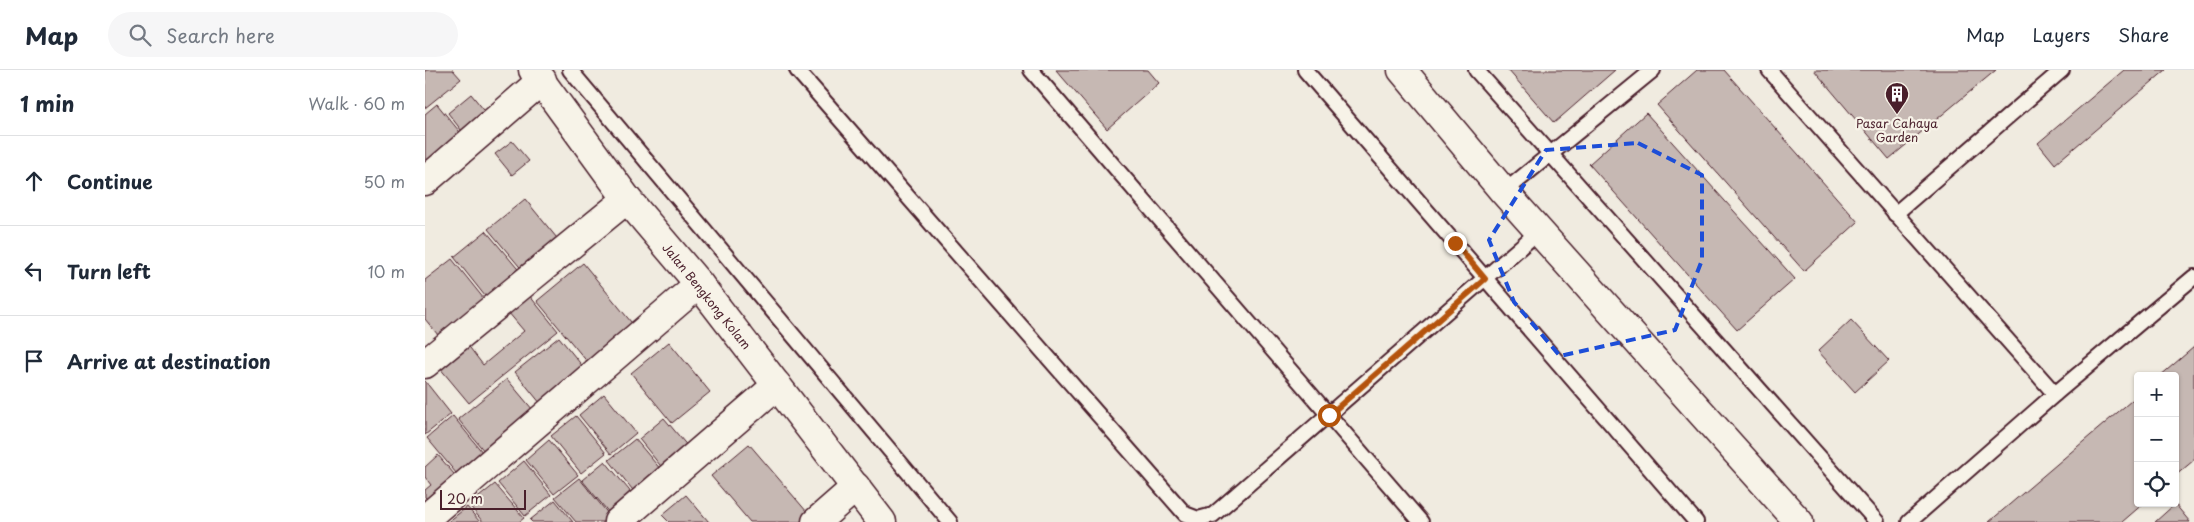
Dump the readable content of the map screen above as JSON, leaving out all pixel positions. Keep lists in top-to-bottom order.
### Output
{
  "streets": {
    "street": ["Jalan Bengkong Kolam"]
  },
  "places": {
    "building": ["Pasar Cahaya Garden"]
  },
  "scale_bar": "20 m",
  "page": {
    "header": "Map",
    "search": "Search here",
    "nav": ["Map", "Layers", "Share"],
    "heading": ["1 min", "Walk · 60 m"],
    "list": [
      ["Continue", "50 m"],
      ["Turn left", "10 m"],
      "Arrive at destination"
    ],
    "map_buttons": ["+", "−"],
    "scale": "20 m"
  }
}
